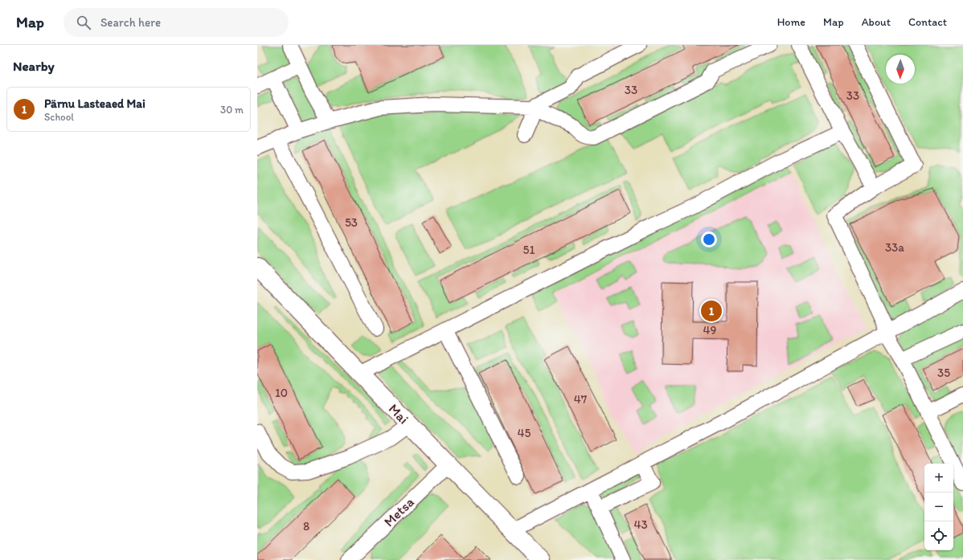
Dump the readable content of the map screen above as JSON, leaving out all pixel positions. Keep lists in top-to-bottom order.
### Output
{
  "streets": {
    "street": ["Mai", "Metsa"]
  },
  "crossings": [
    ["Mai", "Metsa"]
  ],
  "house_numbers": [
    "33",
    "33",
    "53",
    "33a",
    "51",
    "49",
    "35",
    "10",
    "47",
    "45",
    "43",
    "8"
  ],
  "north": "bottom",
  "page": {
    "header": "Map",
    "search": "Search here",
    "nav": [
      "Home",
      "Map",
      "About",
      "Contact"
    ],
    "heading": "Nearby",
    "list": [
      {
        "mark": "1",
        "name": "Pärnu Lasteaed Mai",
        "note": "School",
        "value": "30 m"
      }
    ],
    "pins": "1",
    "map_buttons": ["+", "−"]
  }
}
